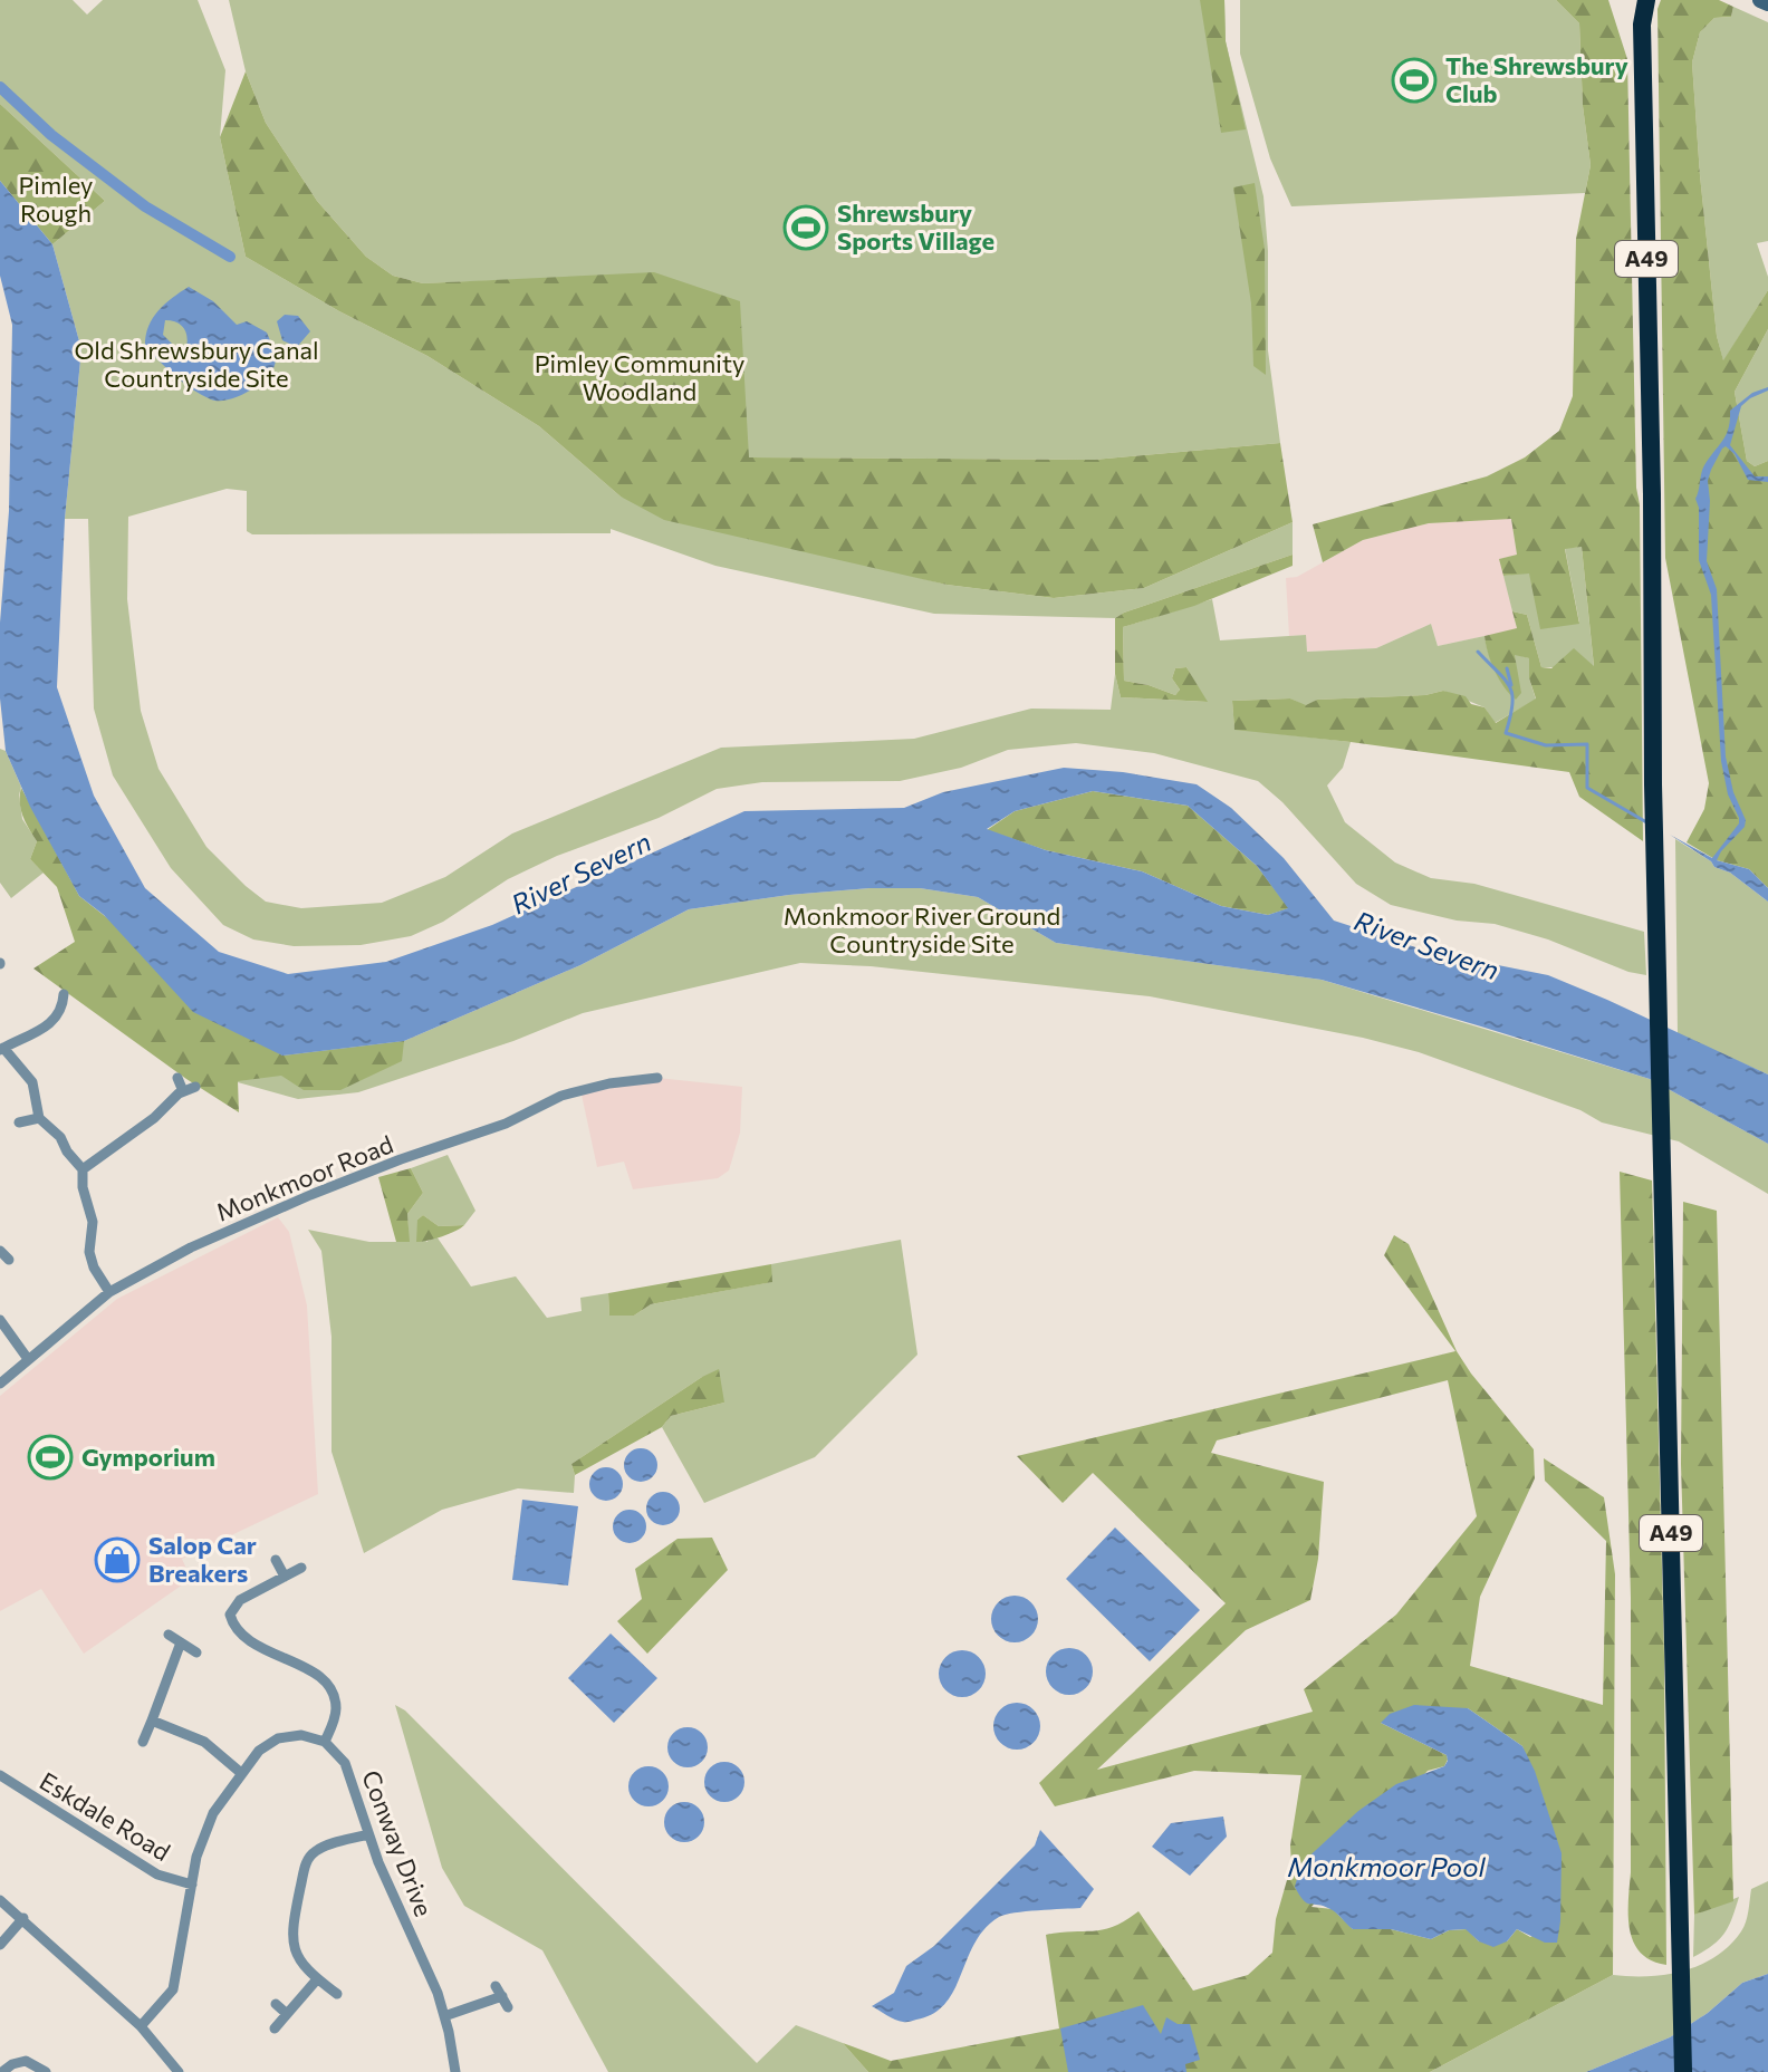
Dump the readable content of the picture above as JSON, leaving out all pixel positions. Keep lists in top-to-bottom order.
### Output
{
  "streets": {
    "highway": ["A49"],
    "street": ["Monkmoor Road", "Eskdale Road", "Conway Drive"]
  },
  "water": ["River Severn", "Monkmoor Pool"],
  "parks": [
    "Pimley Rough",
    "Old Shrewsbury Canal Countryside Site",
    "Pimley Community Woodland",
    "Monkmoor River Ground Countryside Site"
  ],
  "places": {
    "sports": ["The Shrewsbury Club", "Shrewsbury Sports Village", "Gymporium"],
    "shop": ["Salop Car Breakers"]
  }
}
